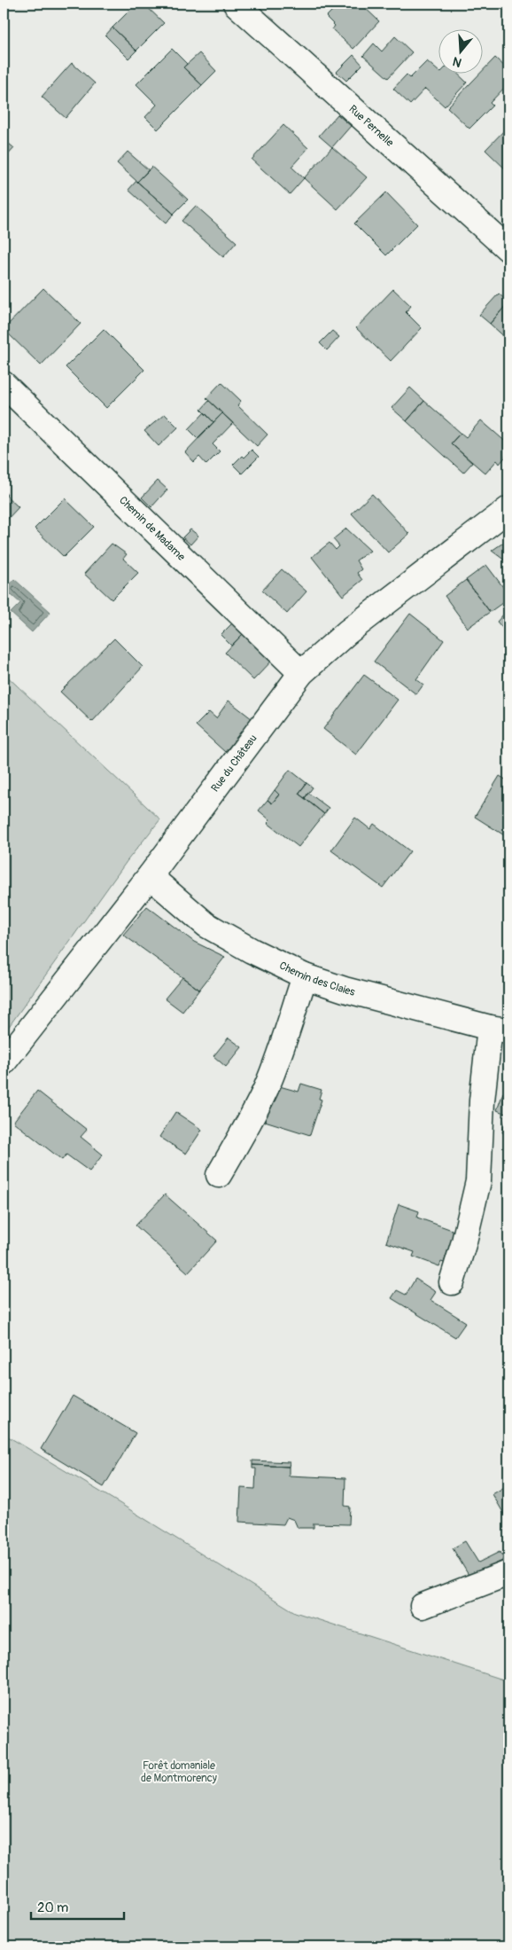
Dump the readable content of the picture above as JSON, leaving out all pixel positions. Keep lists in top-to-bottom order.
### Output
{
  "streets": {
    "street": [
      "Rue Pernelle",
      "Chemin de Madame",
      "Rue du Château",
      "Chemin des Claies"
    ]
  },
  "crossings": [
    ["Chemin de Madame", "Rue du Château"],
    ["Rue du Château", "Chemin des Claies"]
  ],
  "parks": ["Forêt domaniale de Montmorency"],
  "scale_bar": "20 m",
  "north": "bottom"
}
